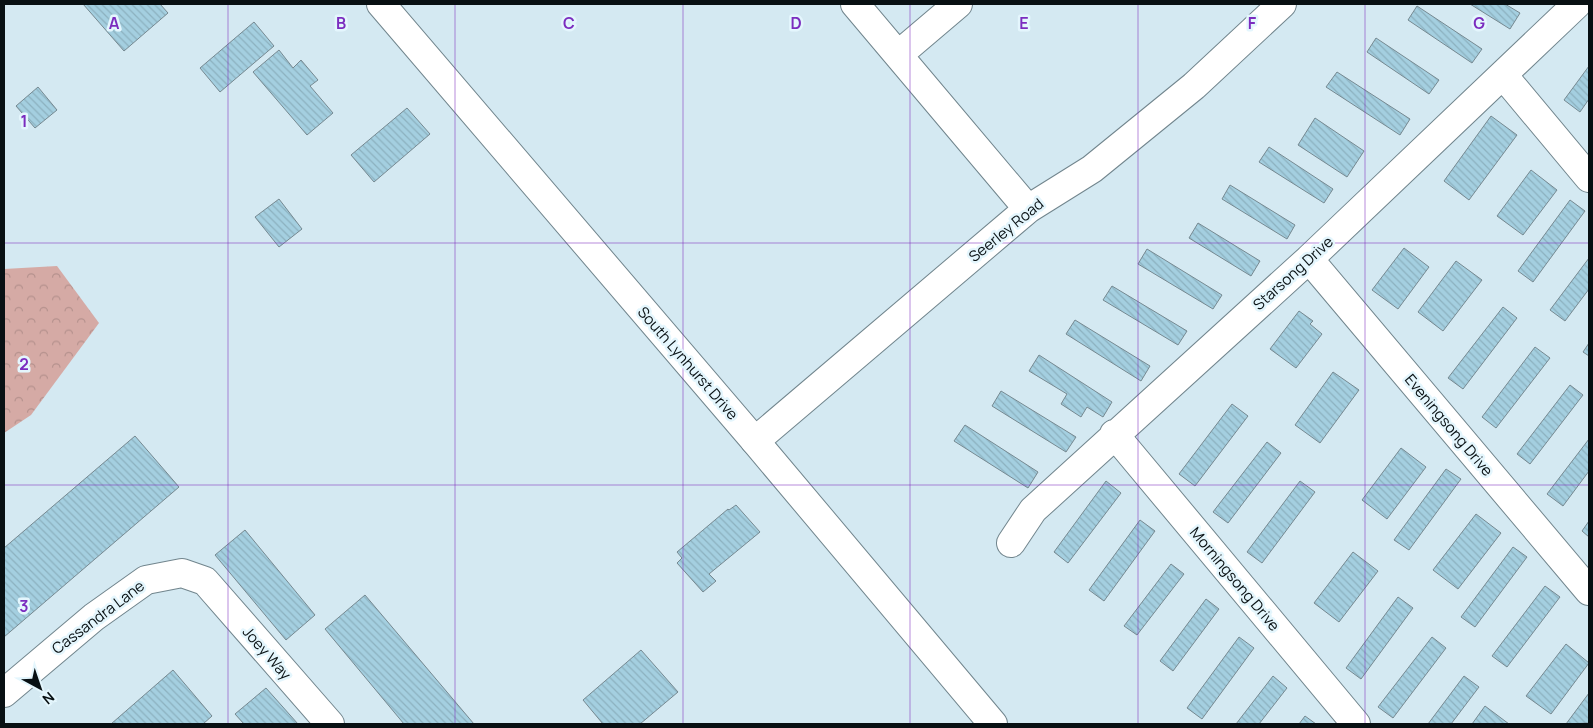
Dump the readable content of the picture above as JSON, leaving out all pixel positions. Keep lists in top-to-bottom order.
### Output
{
  "streets": {
    "street": [
      "Seerley Road",
      "Starsong Drive",
      "South Lynhurst Drive",
      "Eveningsong Drive",
      "Morningsong Drive",
      "Cassandra Lane",
      "Joey Way"
    ]
  },
  "crossings": [
    ["Seerley Road", "South Lynhurst Drive"],
    ["Starsong Drive", "Eveningsong Drive"],
    ["Starsong Drive", "Morningsong Drive"],
    ["Cassandra Lane", "Joey Way"]
  ],
  "north": "bottom right",
  "grid": {
    "columns": [
      "A",
      "B",
      "C",
      "D",
      "E",
      "F",
      "G"
    ],
    "rows": ["1", "2", "3"]
  }
}
